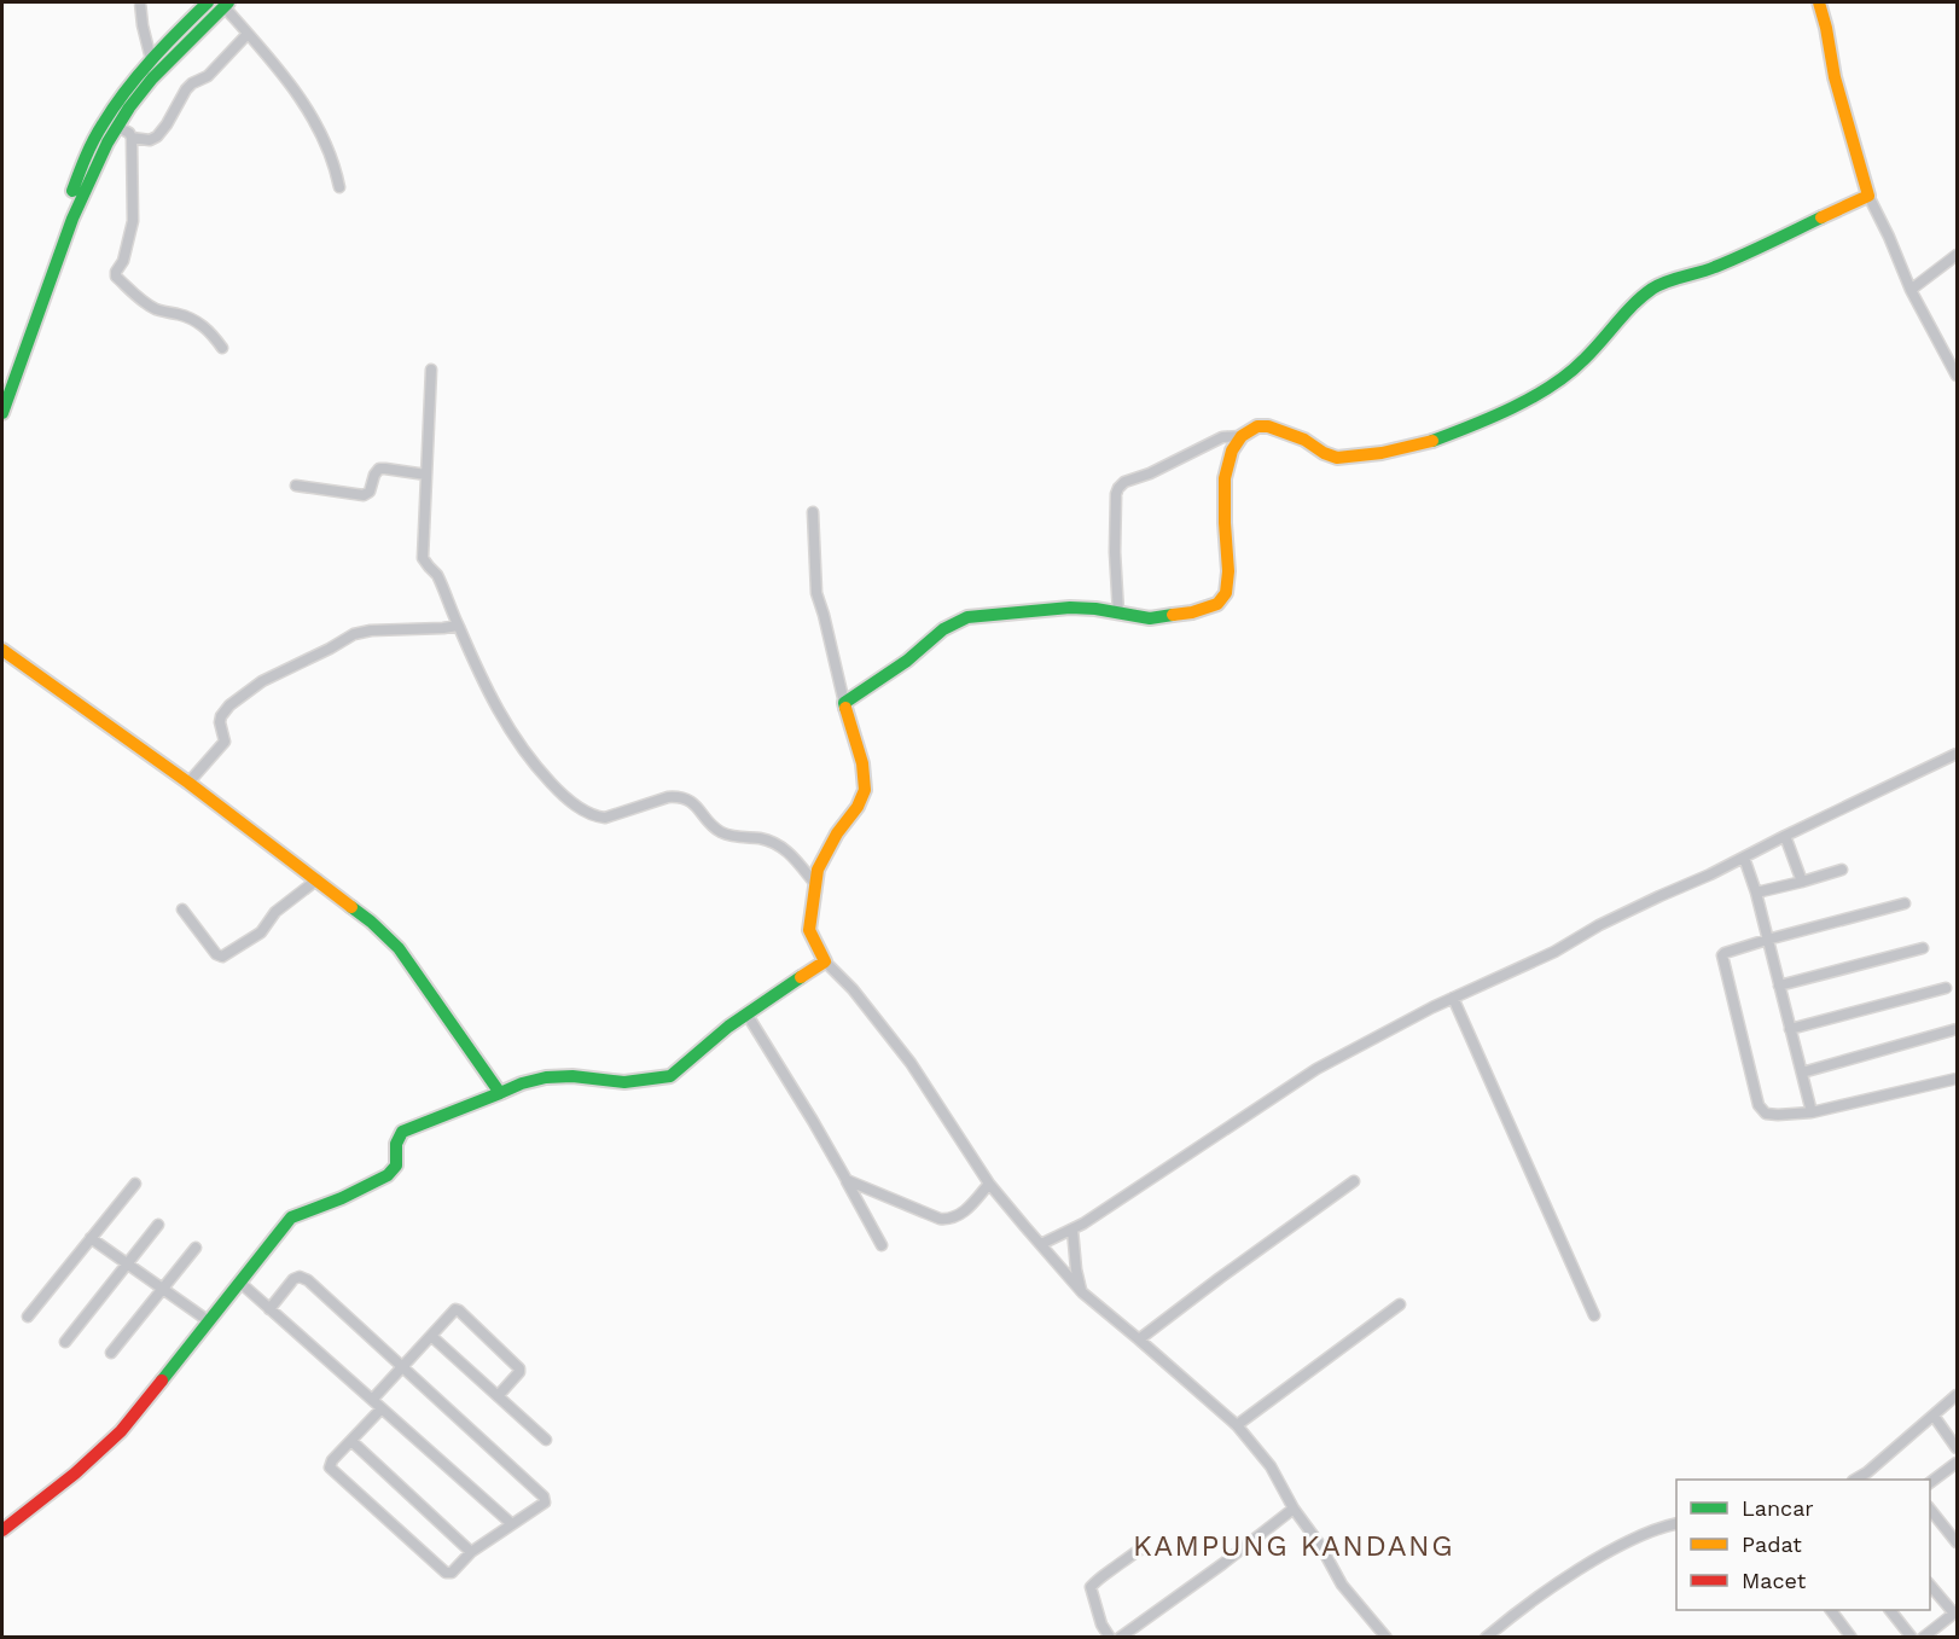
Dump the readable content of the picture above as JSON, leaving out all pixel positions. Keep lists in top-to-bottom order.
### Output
{
  "districts": ["KAMPUNG KANDANG"],
  "legend": ["Lancar", "Padat", "Macet"]
}
